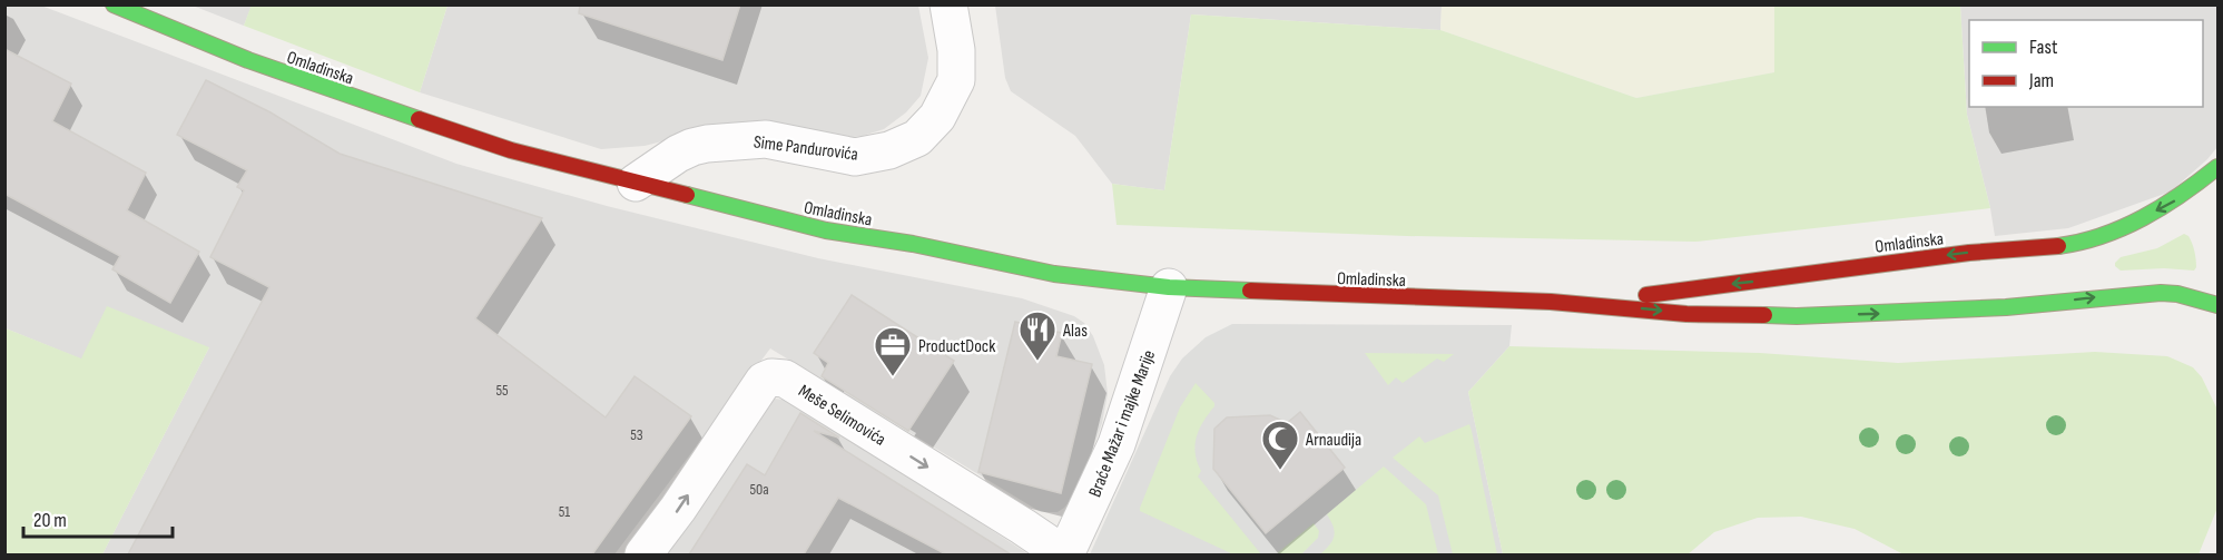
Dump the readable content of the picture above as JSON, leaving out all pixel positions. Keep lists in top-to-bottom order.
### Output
{
  "streets": {
    "main road": ["Omladinska"],
    "street": ["Sime Pandurovića", "Meše Selimovića", "Braće Mažar i majke Marije"]
  },
  "crossings": [
    ["Omladinska", "Sime Pandurovića"],
    ["Omladinska", "Braće Mažar i majke Marije"],
    ["Meše Selimovića", "Braće Mažar i majke Marije"]
  ],
  "places": {
    "restaurant": ["Alas"],
    "office": ["ProductDock"],
    "mosque": ["Arnaudija"]
  },
  "house_numbers": [
    "55",
    "53",
    "50a",
    "51"
  ],
  "legend": ["Fast", "Jam"],
  "scale_bar": "20 m"
}
